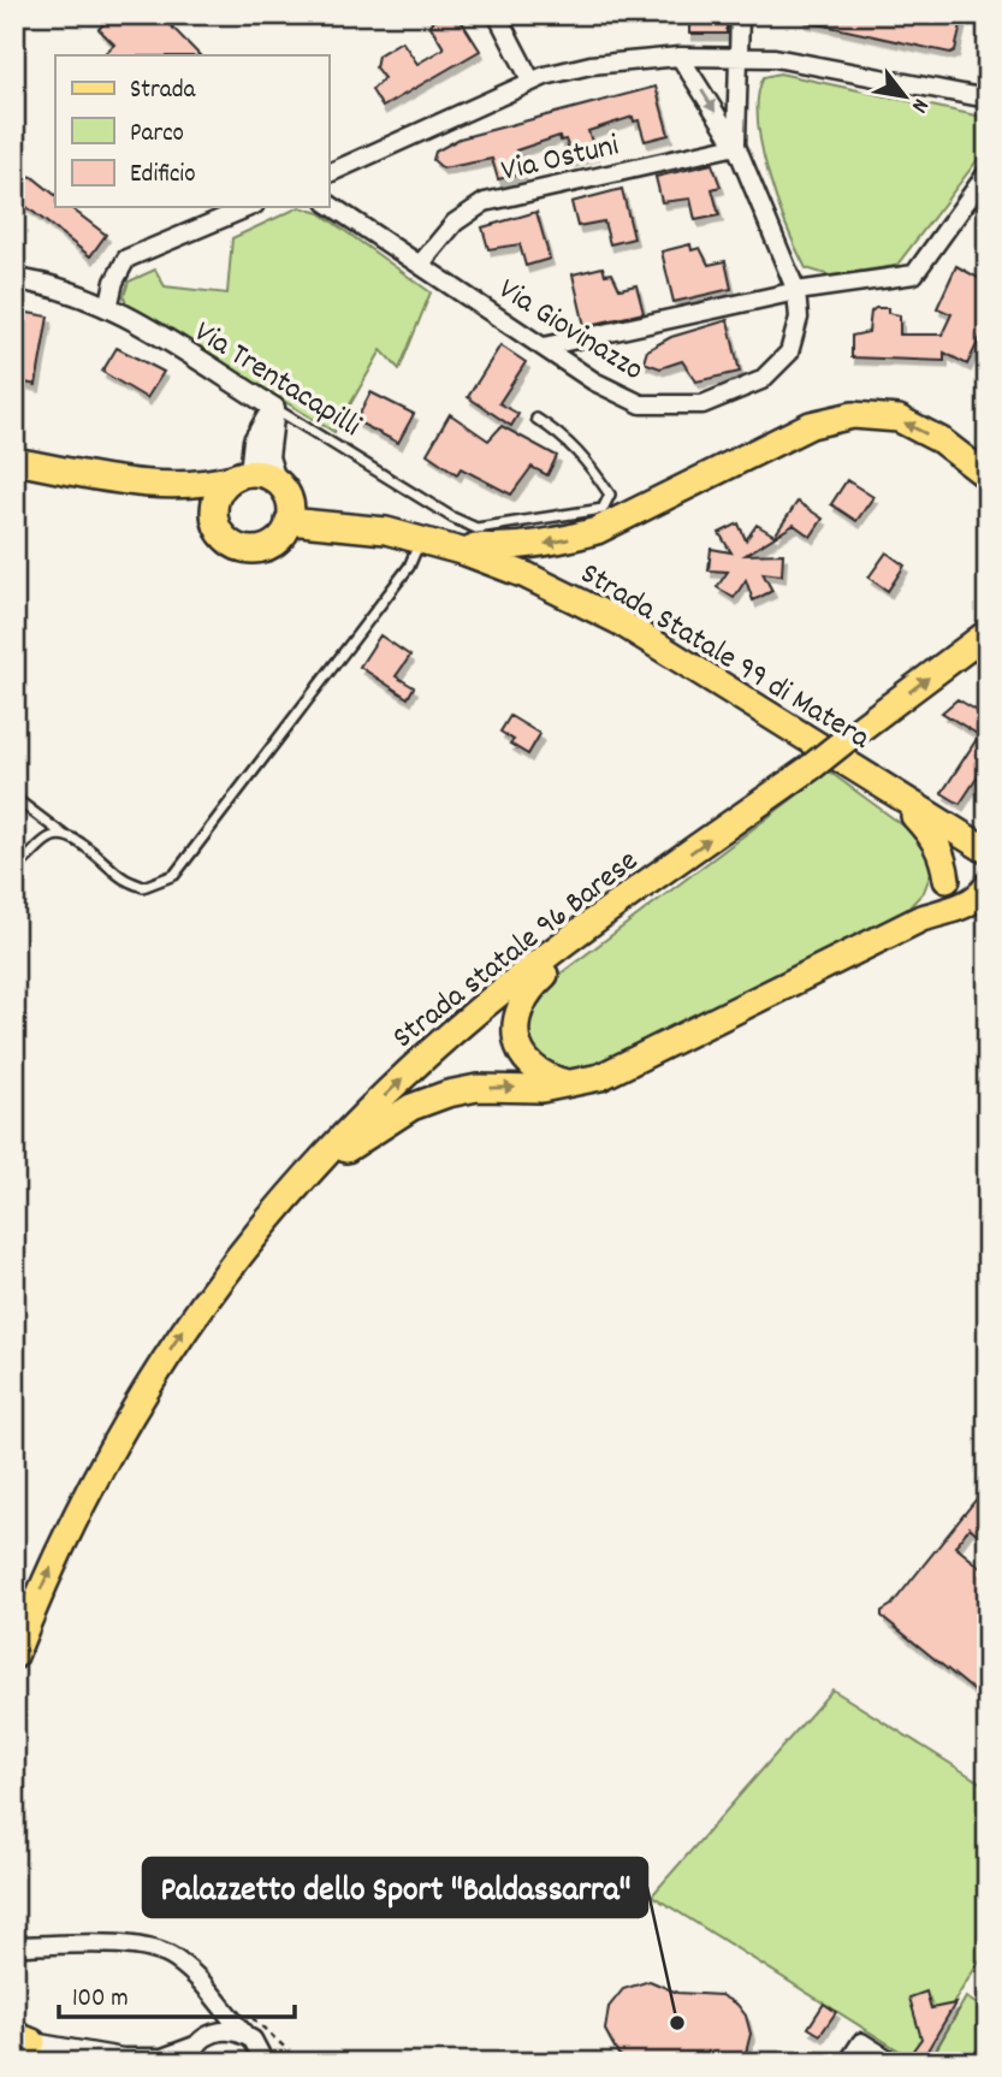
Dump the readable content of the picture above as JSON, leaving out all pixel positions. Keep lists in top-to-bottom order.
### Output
{
  "streets": {
    "main road": ["Strada Statale 99 di Matera", "Strada statale 96 Barese"],
    "street": ["Via Ostuni", "Via Giovinazzo", "Via Trentacapilli"]
  },
  "crossings": [
    ["Via Ostuni", "Via Giovinazzo"]
  ],
  "places": ["Palazzetto dello Sport \"Baldassarra\""],
  "legend": ["Strada", "Parco", "Edificio"],
  "scale_bar": "100 m",
  "north": "bottom right"
}
